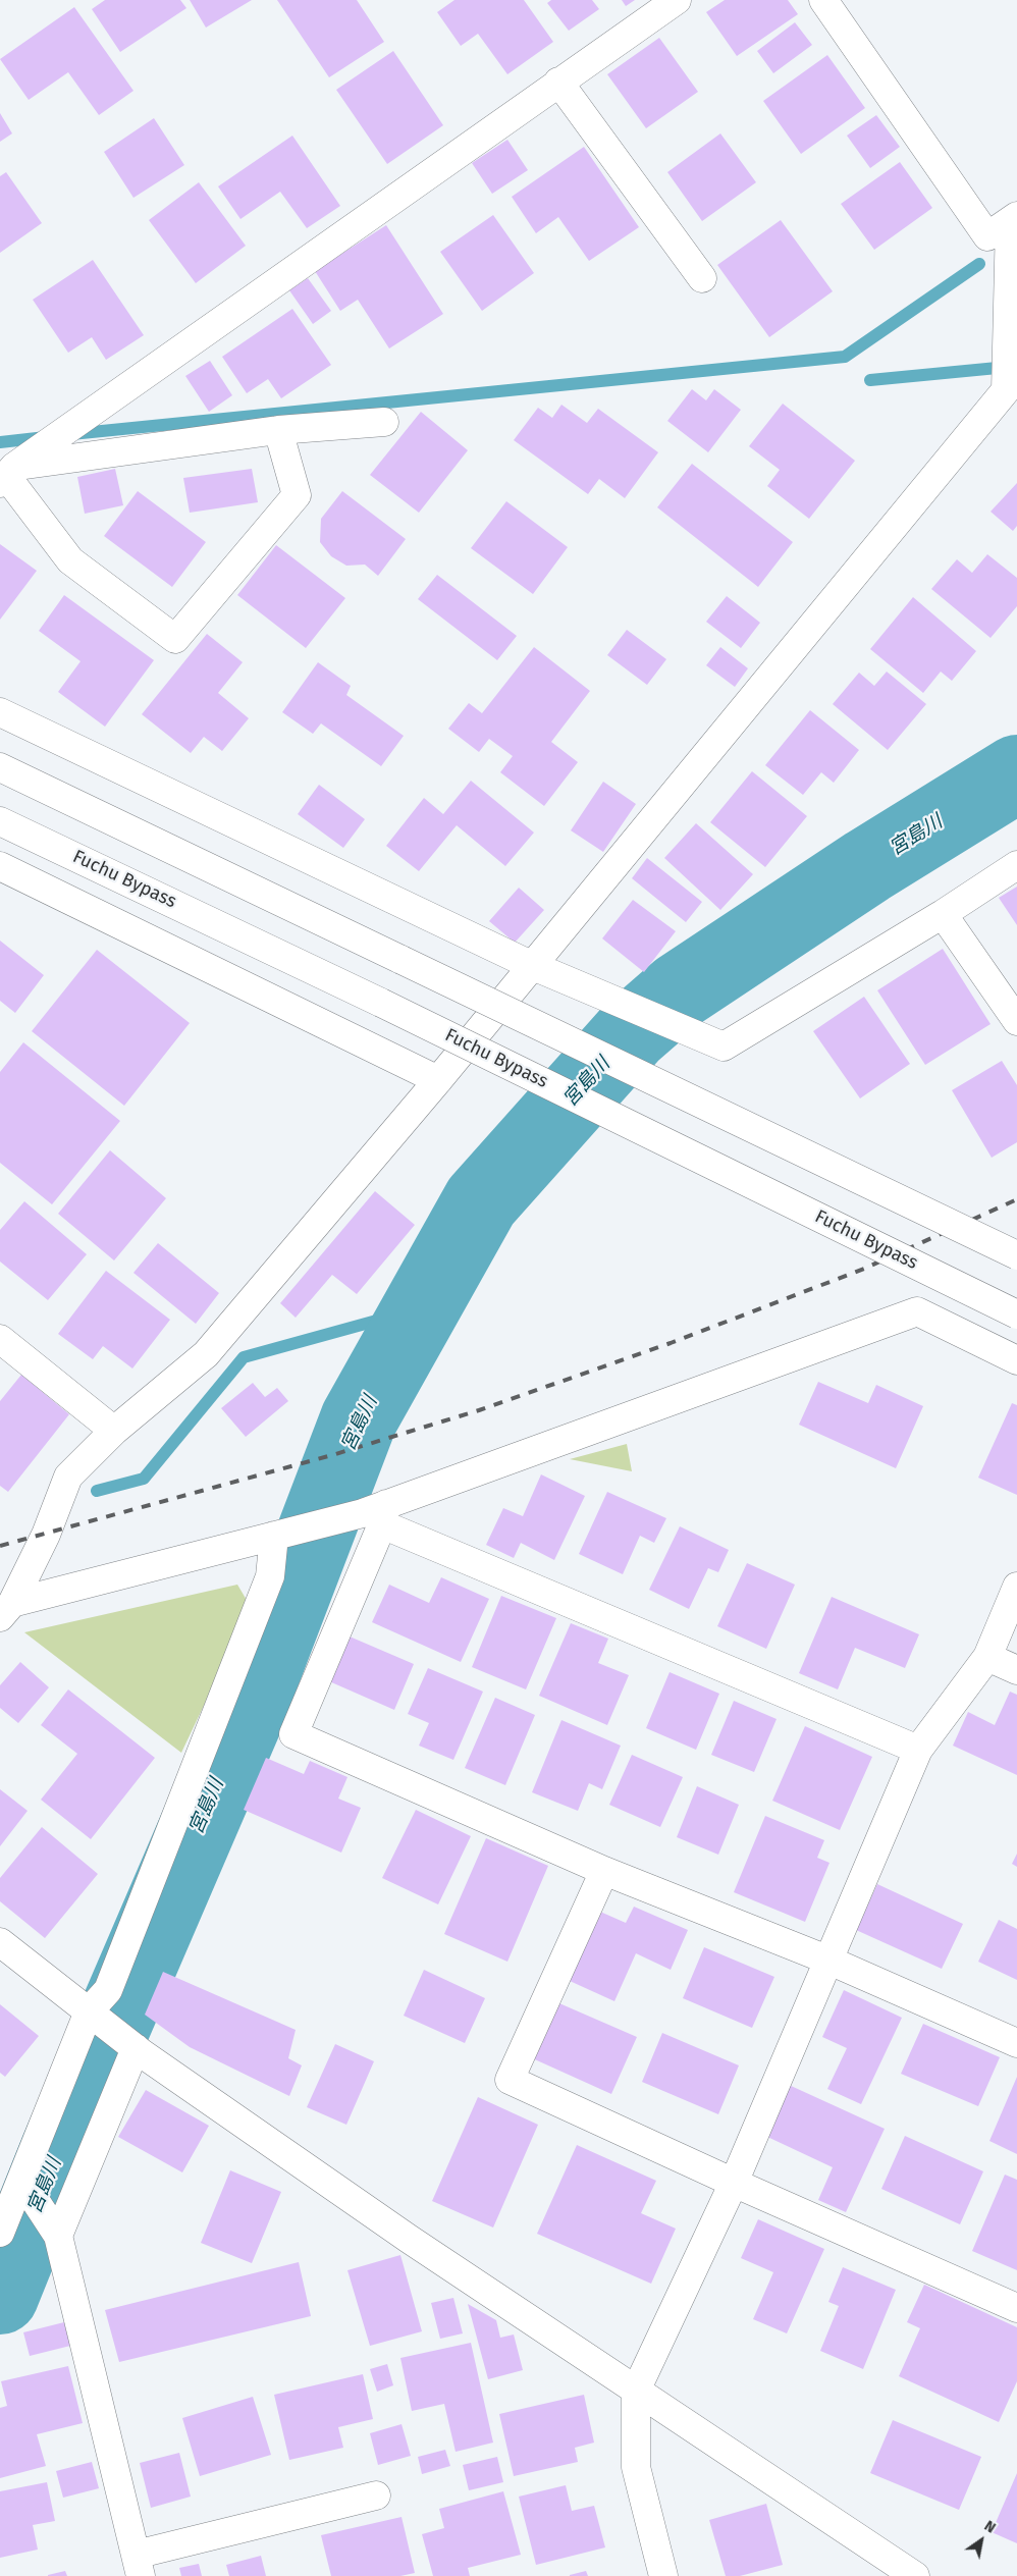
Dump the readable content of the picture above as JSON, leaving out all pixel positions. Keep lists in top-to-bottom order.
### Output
{
  "streets": {
    "main road": ["Fuchu Bypass"]
  },
  "water": ["宮島川"],
  "north": "top right"
}
